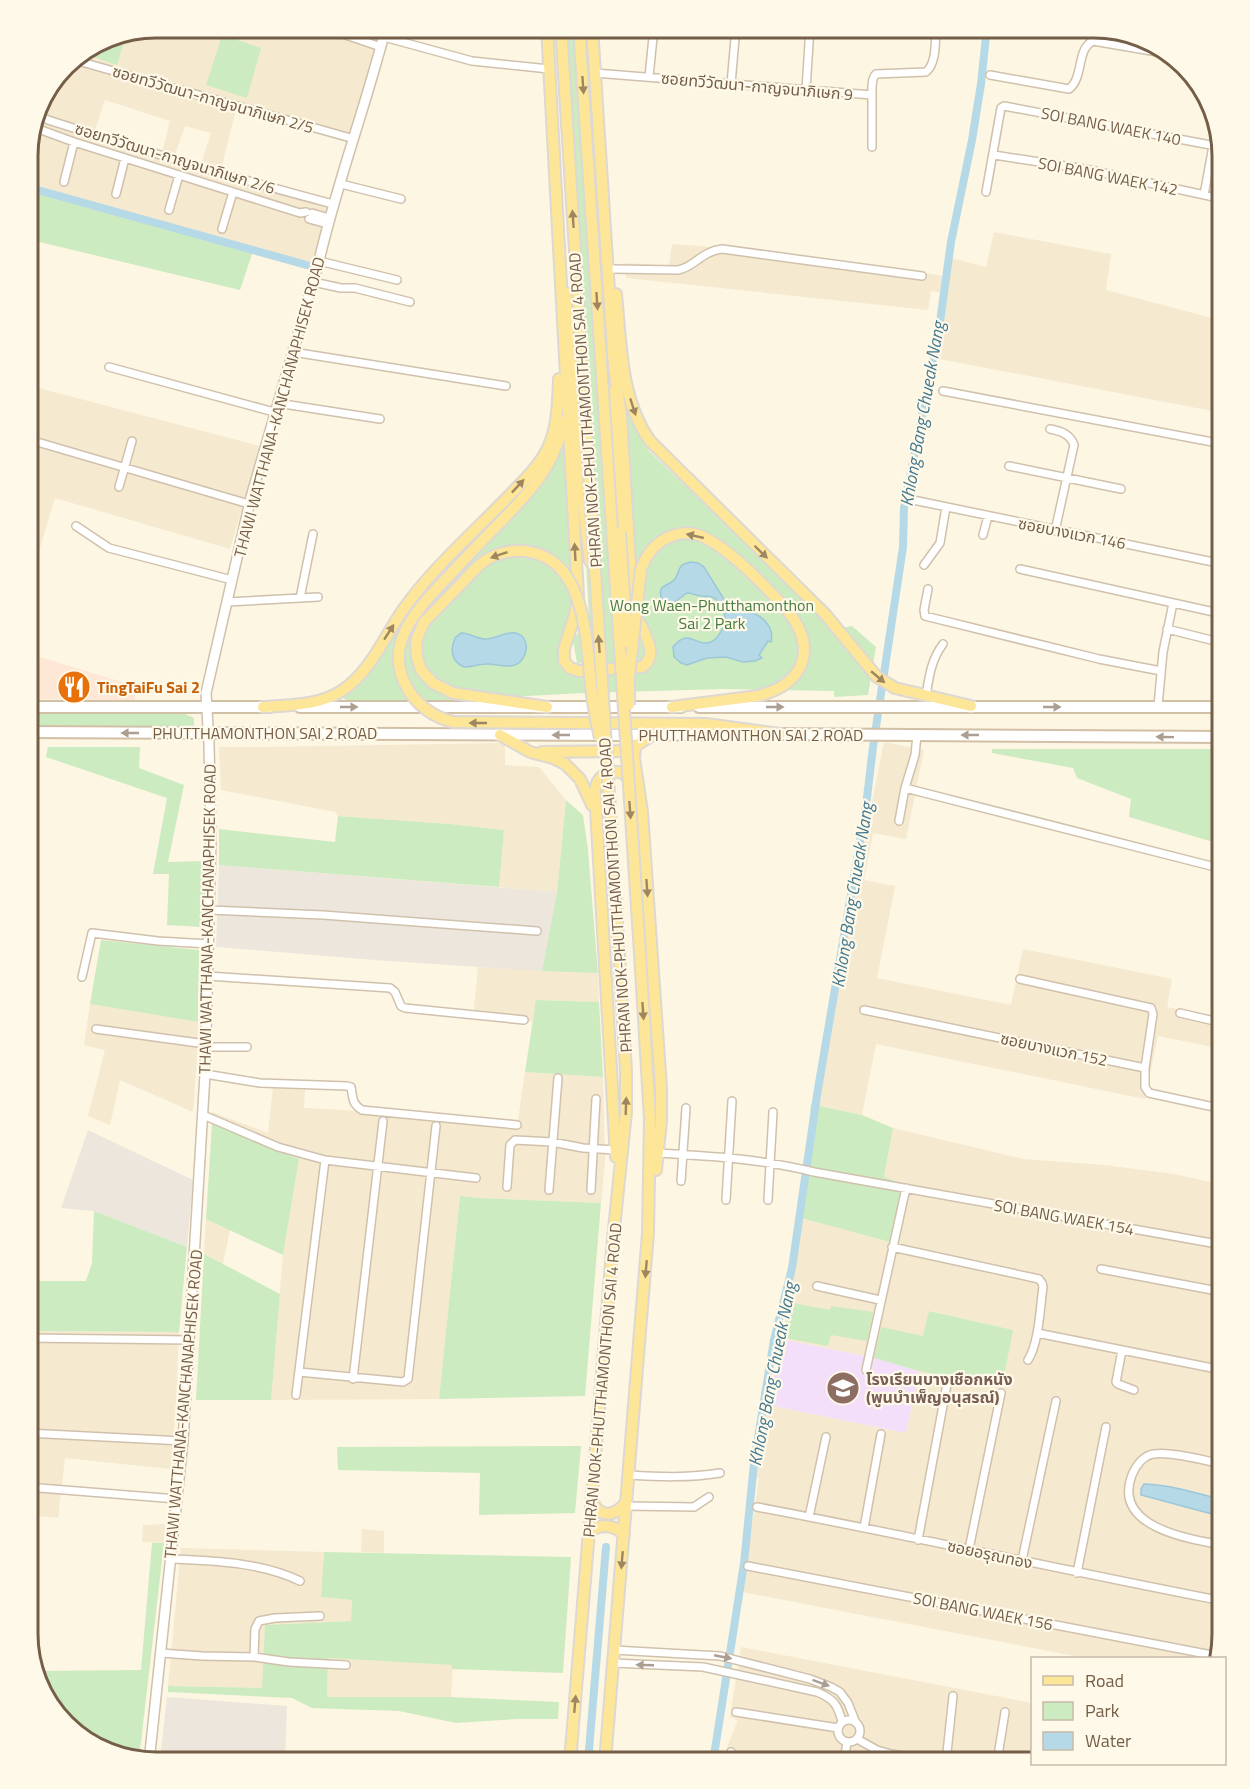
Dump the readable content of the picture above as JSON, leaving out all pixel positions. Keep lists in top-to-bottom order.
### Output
{
  "streets": {
    "main road": ["PHRAN NOK-PHUTTHAMONTHON SAI 4 ROAD", "PHUTTHAMONTHON SAI 2 ROAD"],
    "street": [
      "ซอยทวีวัฒนา-กาญจนาภิเษก 9",
      "ซอยทวีวัฒนา-กาญจนาภิเษก 2/5",
      "SOI BANG WAEK 140",
      "ซอยทวีวัฒนา-กาญจนาภิเษก 2/6",
      "SOI BANG WAEK 142",
      "THAWI WATTHANA-KANCHANAPHISEK ROAD",
      "ซอยบางแวก 146",
      "ซอยบางแวก 152",
      "SOI BANG WAEK 154",
      "ซอยอรุณทอง",
      "SOI BANG WAEK 156"
    ]
  },
  "crossings": [
    ["ซอยทวีวัฒนา-กาญจนาภิเษก 2/5", "THAWI WATTHANA-KANCHANAPHISEK ROAD"],
    ["SOI BANG WAEK 140", "SOI BANG WAEK 142"],
    ["ซอยทวีวัฒนา-กาญจนาภิเษก 2/6", "THAWI WATTHANA-KANCHANAPHISEK ROAD"],
    ["THAWI WATTHANA-KANCHANAPHISEK ROAD", "PHUTTHAMONTHON SAI 2 ROAD"]
  ],
  "water": ["Khlong Bang Chueak Nang"],
  "parks": ["Wong Waen-Phutthamonthon Sai 2 Park"],
  "places": {
    "restaurant": ["TingTaiFu Sai 2"],
    "school or university": ["โรงเรียนบางเชือกหนัง (พูนบำเพ็ญอนุสรณ์)"]
  },
  "legend": ["Road", "Park", "Water"]
}
